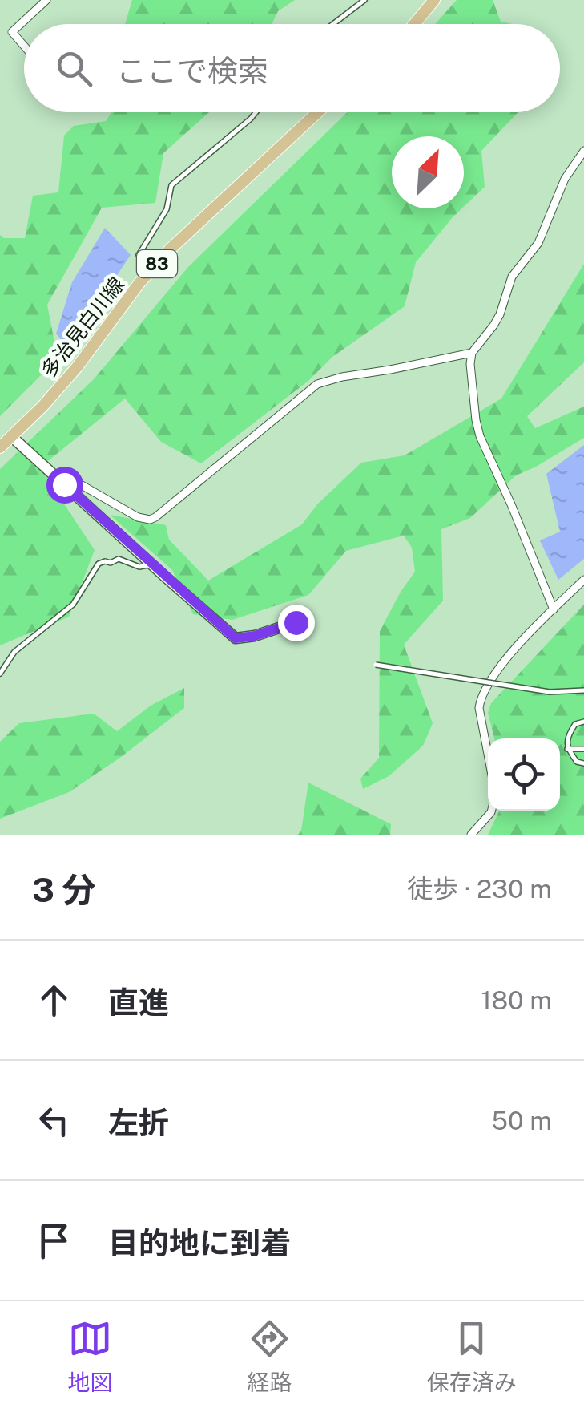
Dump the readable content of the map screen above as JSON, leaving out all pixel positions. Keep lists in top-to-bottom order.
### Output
{
  "streets": {
    "main road": ["83", "多治見白川線"]
  },
  "north": "top right",
  "page": {
    "search": "ここで検索",
    "heading": ["3 分", "徒歩 · 230 m"],
    "list": [
      ["直進", "180 m"],
      ["左折", "50 m"],
      "目的地に到着"
    ],
    "nav": ["地図", "経路", "保存済み"]
  }
}
